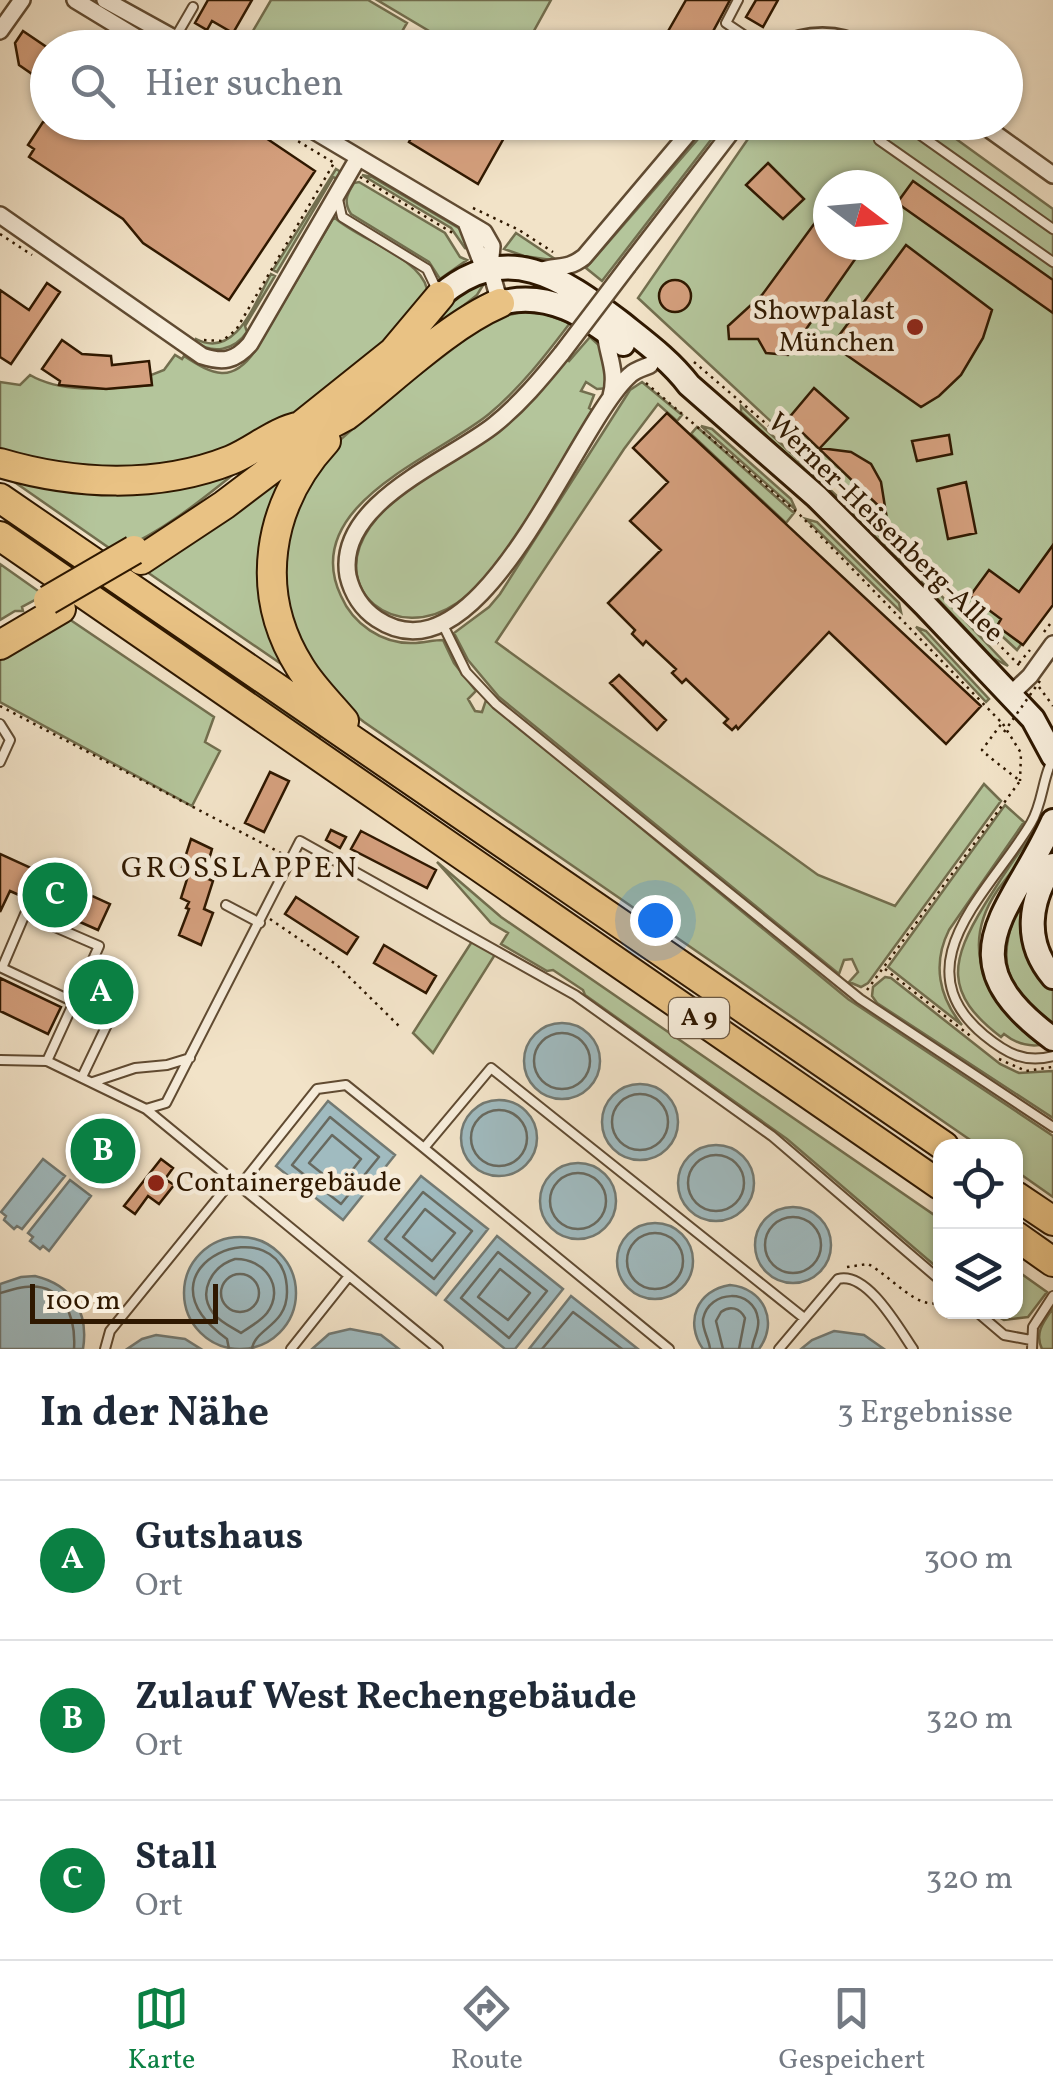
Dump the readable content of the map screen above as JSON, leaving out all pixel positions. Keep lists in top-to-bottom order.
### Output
{
  "streets": {
    "highway": ["A 9"],
    "street": ["Werner-Heisenberg-Allee"]
  },
  "districts": ["GROSSLAPPEN"],
  "places": ["Showpalast München", "Containergebäude"],
  "scale_bar": "100 m",
  "north": "right",
  "page": {
    "search": "Hier suchen",
    "pins": ["C", "A", "B"],
    "scale": "100 m",
    "heading": ["In der Nähe", "3 Ergebnisse"],
    "list": [
      {
        "mark": "A",
        "name": "Gutshaus",
        "note": "Ort",
        "value": "300 m"
      },
      {
        "mark": "B",
        "name": "Zulauf West Rechengebäude",
        "note": "Ort",
        "value": "320 m"
      },
      {
        "mark": "C",
        "name": "Stall",
        "note": "Ort",
        "value": "320 m"
      }
    ],
    "nav": ["Karte", "Route", "Gespeichert"]
  }
}
